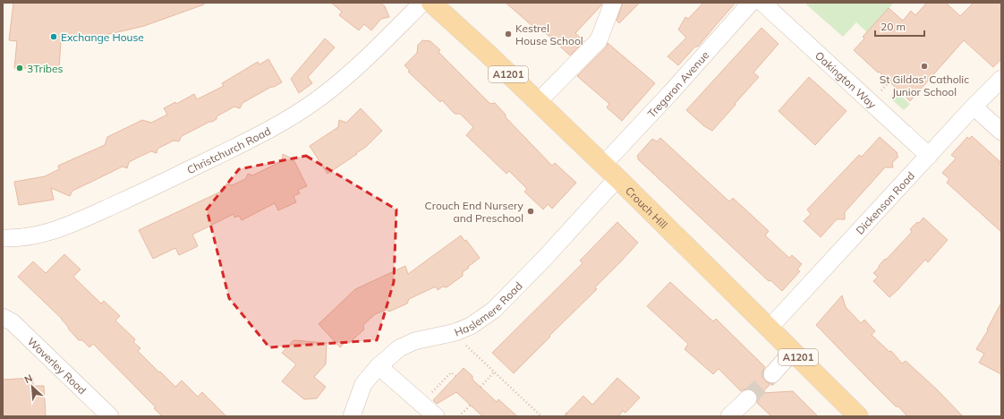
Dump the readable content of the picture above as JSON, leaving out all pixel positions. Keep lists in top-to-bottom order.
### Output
{
  "streets": {
    "main road": ["A1201", "Crouch Hill"],
    "street": [
      "Oakington Way",
      "Tregaron Avenue",
      "Christchurch Road",
      "Dickenson Road",
      "Haslemere Road",
      "Waverley Road"
    ]
  },
  "crossings": [
    ["Oakington Way", "Dickenson Road"],
    ["Tregaron Avenue", "Crouch Hill"],
    ["Christchurch Road", "Crouch Hill"],
    ["Dickenson Road", "Crouch Hill"],
    ["Crouch Hill", "Haslemere Road"]
  ],
  "places": [
    "Kestrel House School",
    "Exchange House",
    "St Gildas' Catholic Junior School",
    "3Tribes",
    "Crouch End Nursery and Preschool"
  ],
  "scale_bar": "20 m",
  "north": "top left"
}
